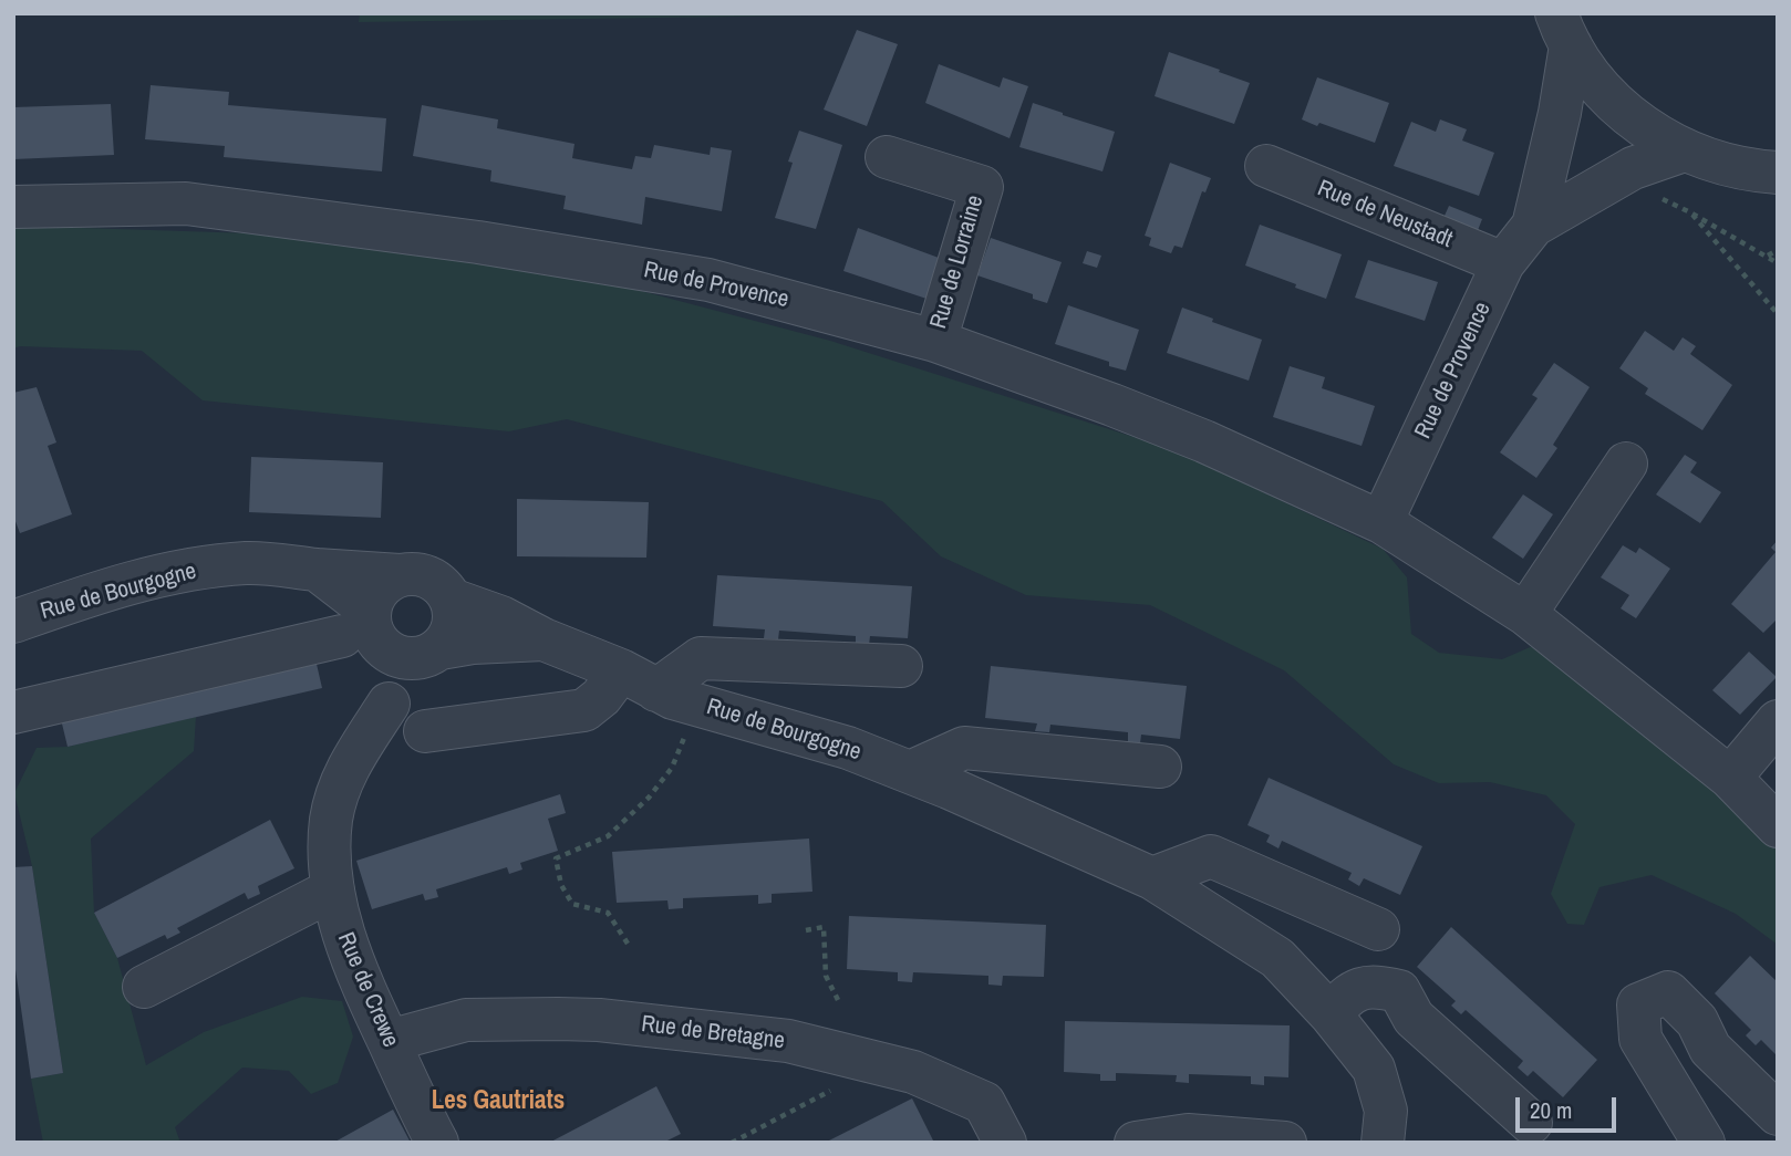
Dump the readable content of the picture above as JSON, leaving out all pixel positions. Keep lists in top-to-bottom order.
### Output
{
  "streets": {
    "street": [
      "Rue de Neustadt",
      "Rue de Lorraine",
      "Rue de Provence",
      "Rue de Bourgogne",
      "Rue de Crewe",
      "Rue de Bretagne"
    ]
  },
  "crossings": [
    ["Rue de Neustadt", "Rue de Provence"],
    ["Rue de Lorraine", "Rue de Provence"],
    ["Rue de Bourgogne", "Rue de Crewe"],
    ["Rue de Crewe", "Rue de Bretagne"]
  ],
  "districts": ["Les Gautriats"],
  "scale_bar": "20 m"
}
